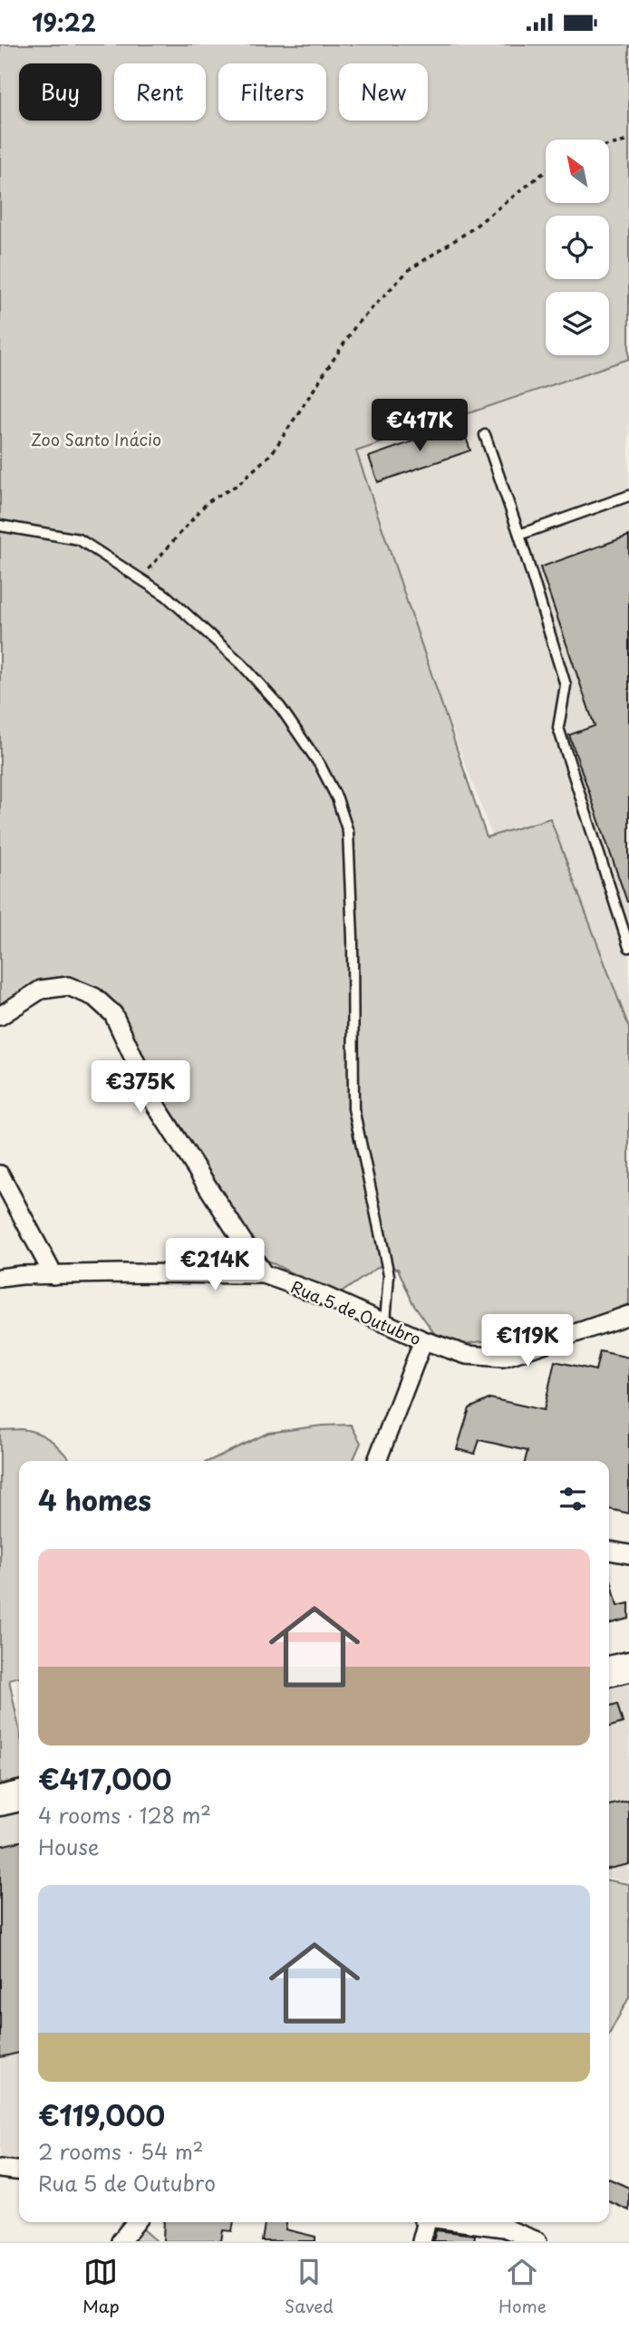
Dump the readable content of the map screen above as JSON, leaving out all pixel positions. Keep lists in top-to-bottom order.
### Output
{
  "streets": {
    "street": ["Rua 5 de Outubro"]
  },
  "parks": ["Zoo Santo Inácio"],
  "north": "top left",
  "page": {
    "status": "19:22",
    "chip": [
      "Buy",
      "Rent",
      "Filters",
      "New"
    ],
    "price": [
      "€417K",
      "€375K",
      "€214K",
      "€119K"
    ],
    "heading": "4 homes",
    "list": [
      {
        "name": "€417,000",
        "note": "4 rooms · 128 m² · House"
      },
      {
        "name": "€119,000",
        "note": "2 rooms · 54 m² · Rua 5 de Outubro"
      }
    ],
    "tabs": ["Map", "Saved", "Home"]
  }
}
